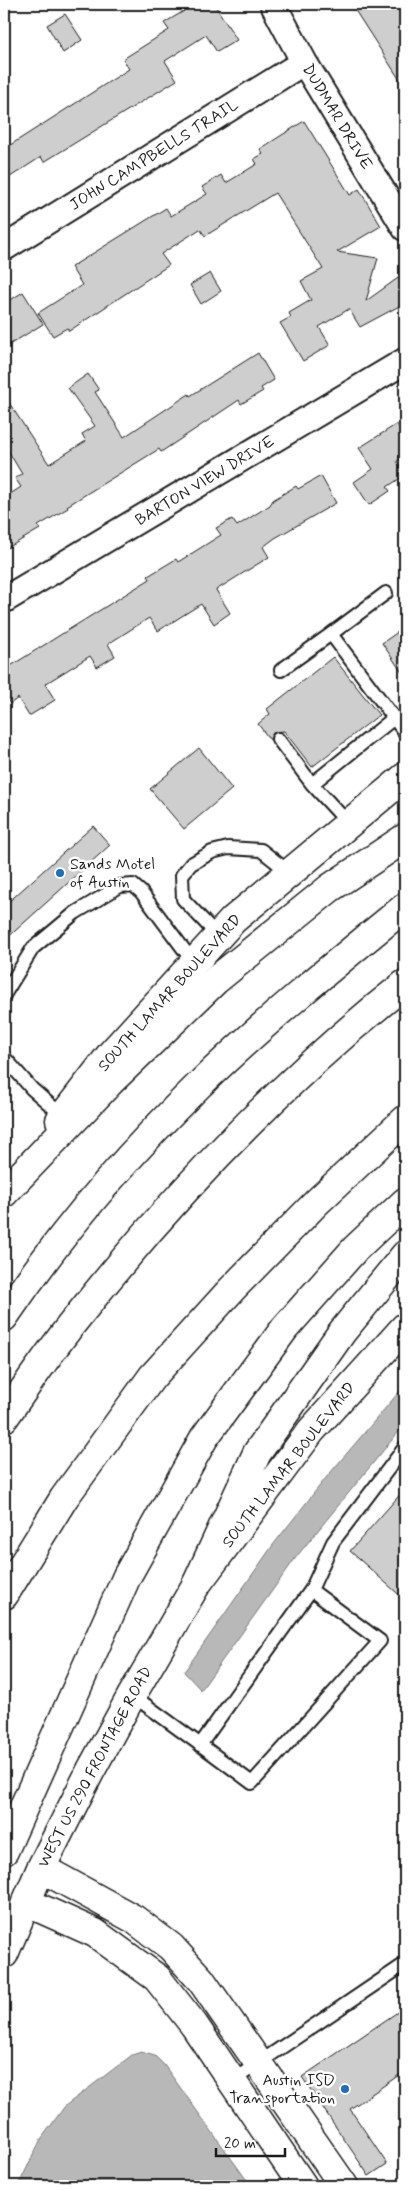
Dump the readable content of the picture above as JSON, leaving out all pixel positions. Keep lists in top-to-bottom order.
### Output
{
  "streets": {
    "main road": ["SOUTH LAMAR BOULEVARD", "WEST US 290 FRONTAGE ROAD"],
    "street": ["DUDMAR DRIVE", "JOHN CAMPBELLS TRAIL", "BARTON VIEW DRIVE"]
  },
  "crossings": [
    ["DUDMAR DRIVE", "JOHN CAMPBELLS TRAIL"],
    ["SOUTH LAMAR BOULEVARD", "WEST US 290 FRONTAGE ROAD"]
  ],
  "places": ["Sands Motel of Austin", "Austin ISD Transportation"],
  "scale_bar": "20 m"
}
